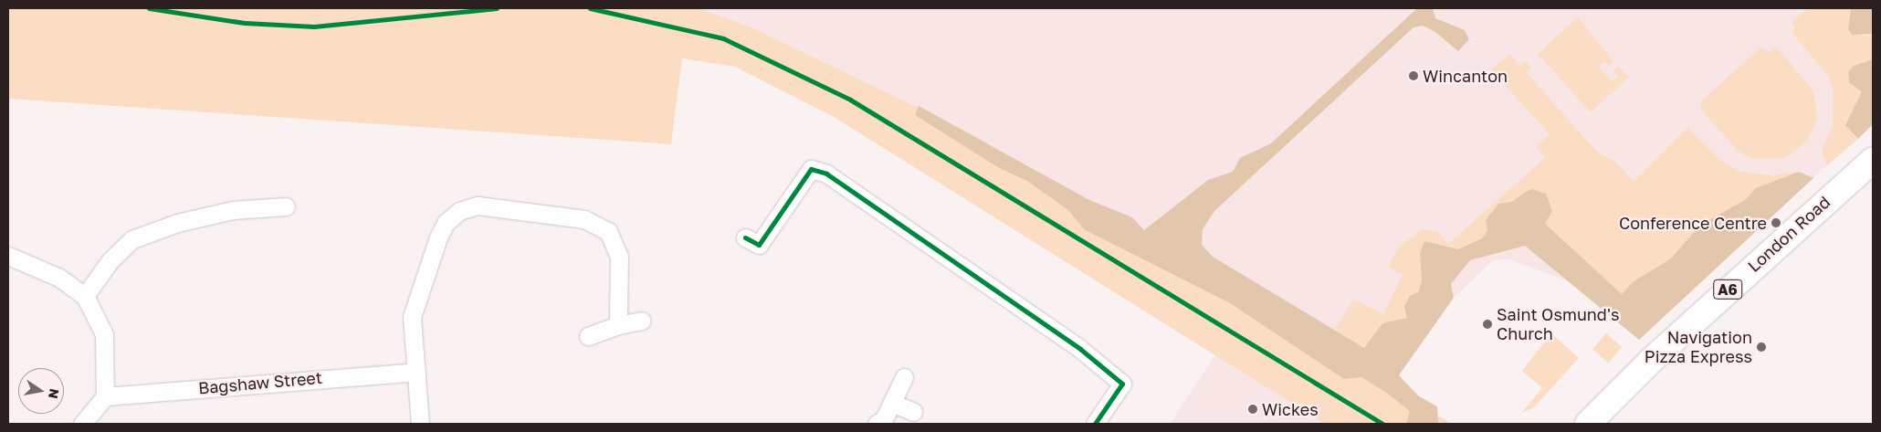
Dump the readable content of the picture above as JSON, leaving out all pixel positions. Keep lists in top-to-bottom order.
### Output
{
  "streets": {
    "main road": ["London Road", "A6"],
    "street": ["Bagshaw Street"]
  },
  "places": [
    "Wincanton",
    "Conference Centre",
    "Saint Osmund's Church",
    "Navigation Pizza Express",
    "Wickes"
  ],
  "north": "right"
}
